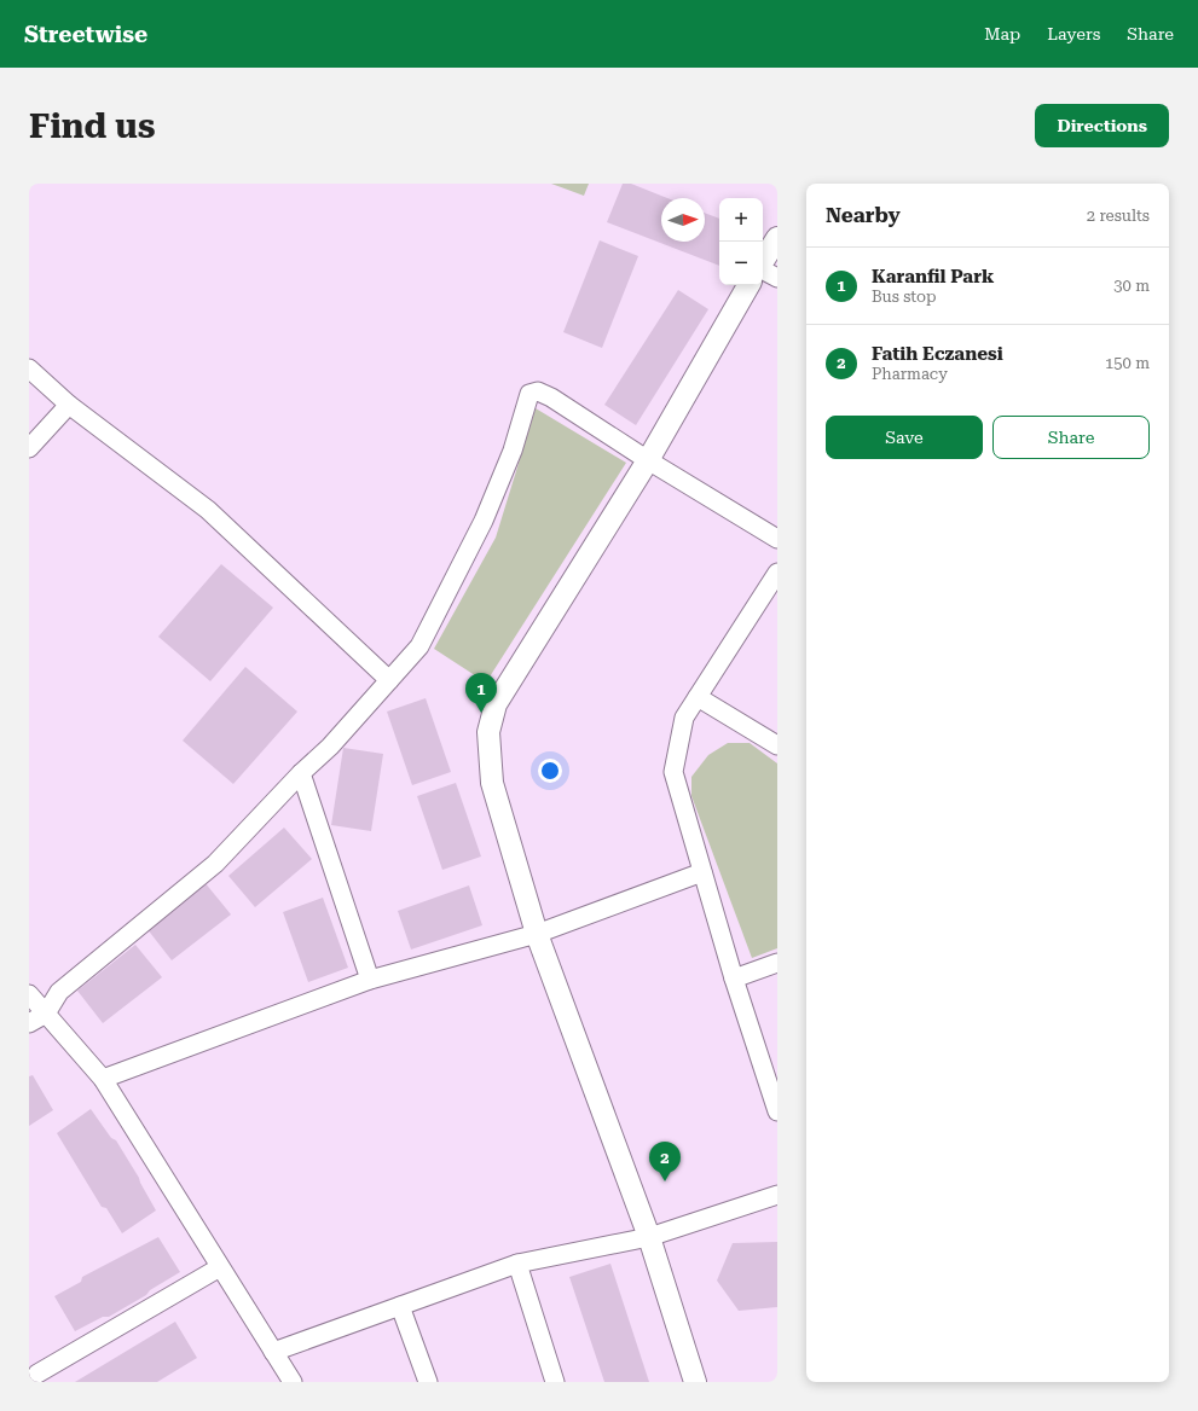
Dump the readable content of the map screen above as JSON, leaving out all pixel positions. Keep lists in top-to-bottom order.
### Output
{
  "north": "right",
  "page": {
    "header": "Streetwise",
    "nav": ["Map", "Layers", "Share"],
    "buttons": [
      "Directions",
      ["Save", "Share"]
    ],
    "title": "Find us",
    "heading": ["Nearby", "2 results"],
    "map_buttons": ["+", "−"],
    "list": [
      {
        "mark": "1",
        "name": "Karanfil Park",
        "note": "Bus stop",
        "value": "30 m"
      },
      {
        "mark": "2",
        "name": "Fatih Eczanesi",
        "note": "Pharmacy",
        "value": "150 m"
      }
    ],
    "pins": ["1", "2"]
  }
}
